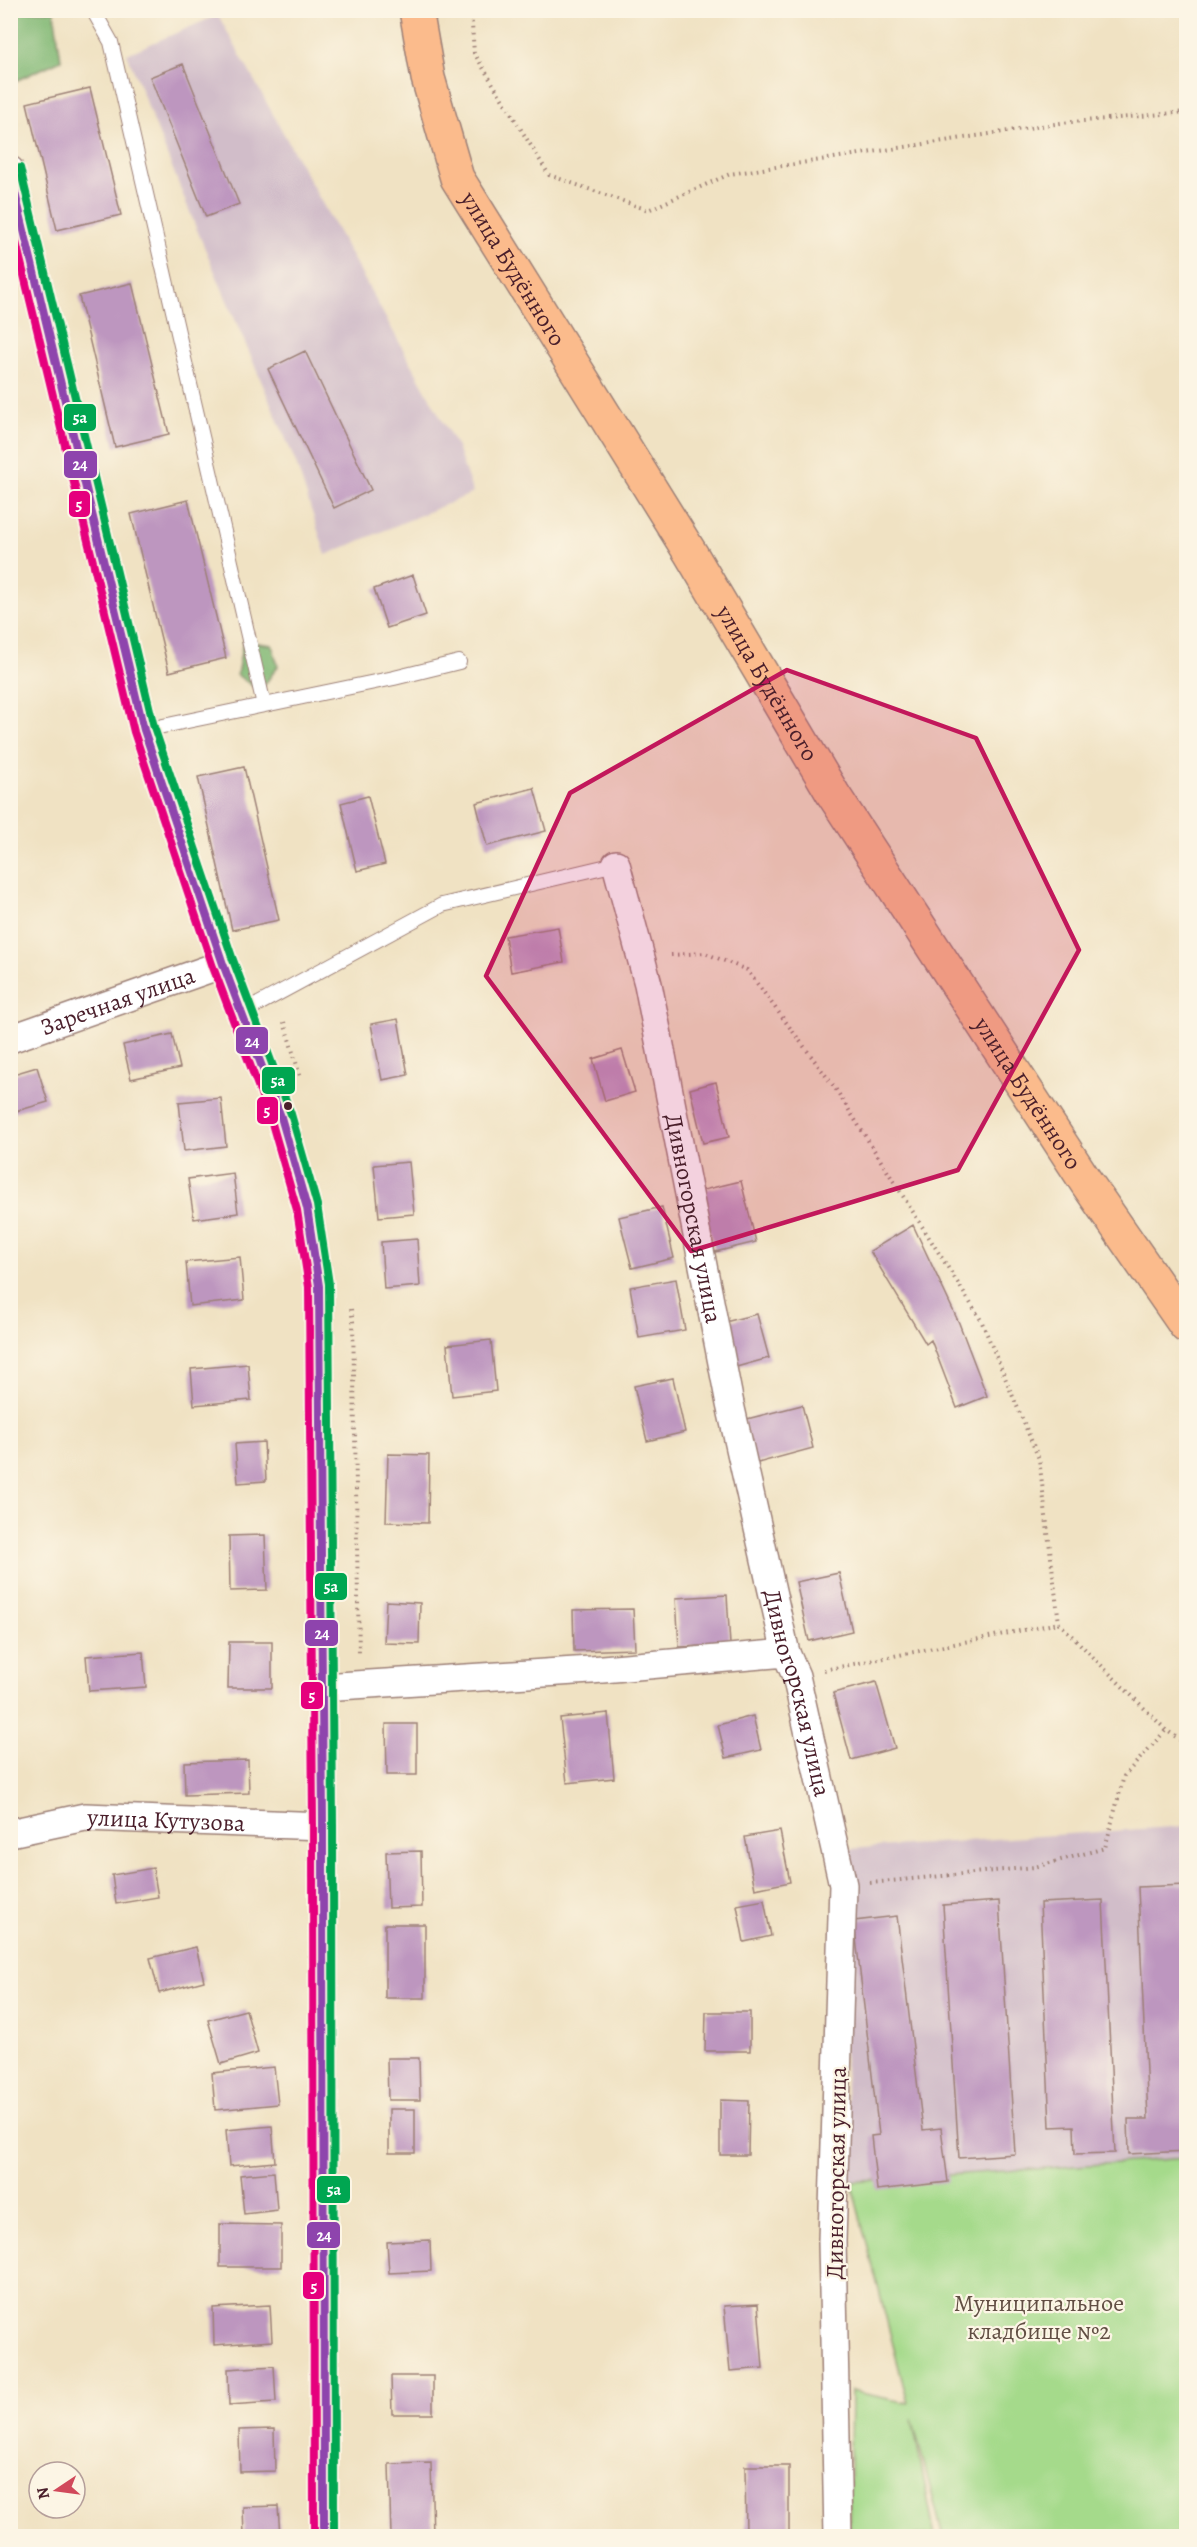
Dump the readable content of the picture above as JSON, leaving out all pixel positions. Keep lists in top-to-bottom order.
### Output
{
  "streets": {
    "main road": ["улица Будённого"],
    "street": ["Заречная улица", "Дивногорская улица", "улица Кутузова"]
  },
  "parks": ["Муниципальное кладбище №2"],
  "lines": ["transit line 5а", "transit line 24", "transit line 5"],
  "north": "left"
}
